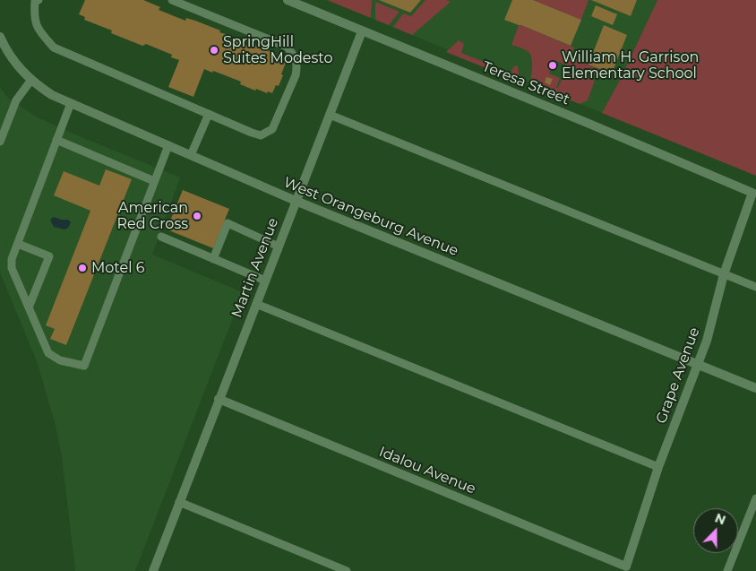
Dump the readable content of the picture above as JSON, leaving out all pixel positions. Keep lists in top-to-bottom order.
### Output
{
  "streets": {
    "street": [
      "Teresa Street",
      "West Orangeburg Avenue",
      "Martin Avenue",
      "Grape Avenue",
      "Idalou Avenue"
    ]
  },
  "crossings": [
    ["Teresa Street", "Martin Avenue"],
    ["Teresa Street", "Grape Avenue"],
    ["West Orangeburg Avenue", "Martin Avenue"],
    ["West Orangeburg Avenue", "Grape Avenue"],
    ["Martin Avenue", "Idalou Avenue"],
    ["Grape Avenue", "Idalou Avenue"]
  ],
  "places": [
    "SpringHill Suites Modesto",
    "William H. Garrison Elementary School",
    "American Red Cross",
    "Motel 6"
  ],
  "north": "top"
}
